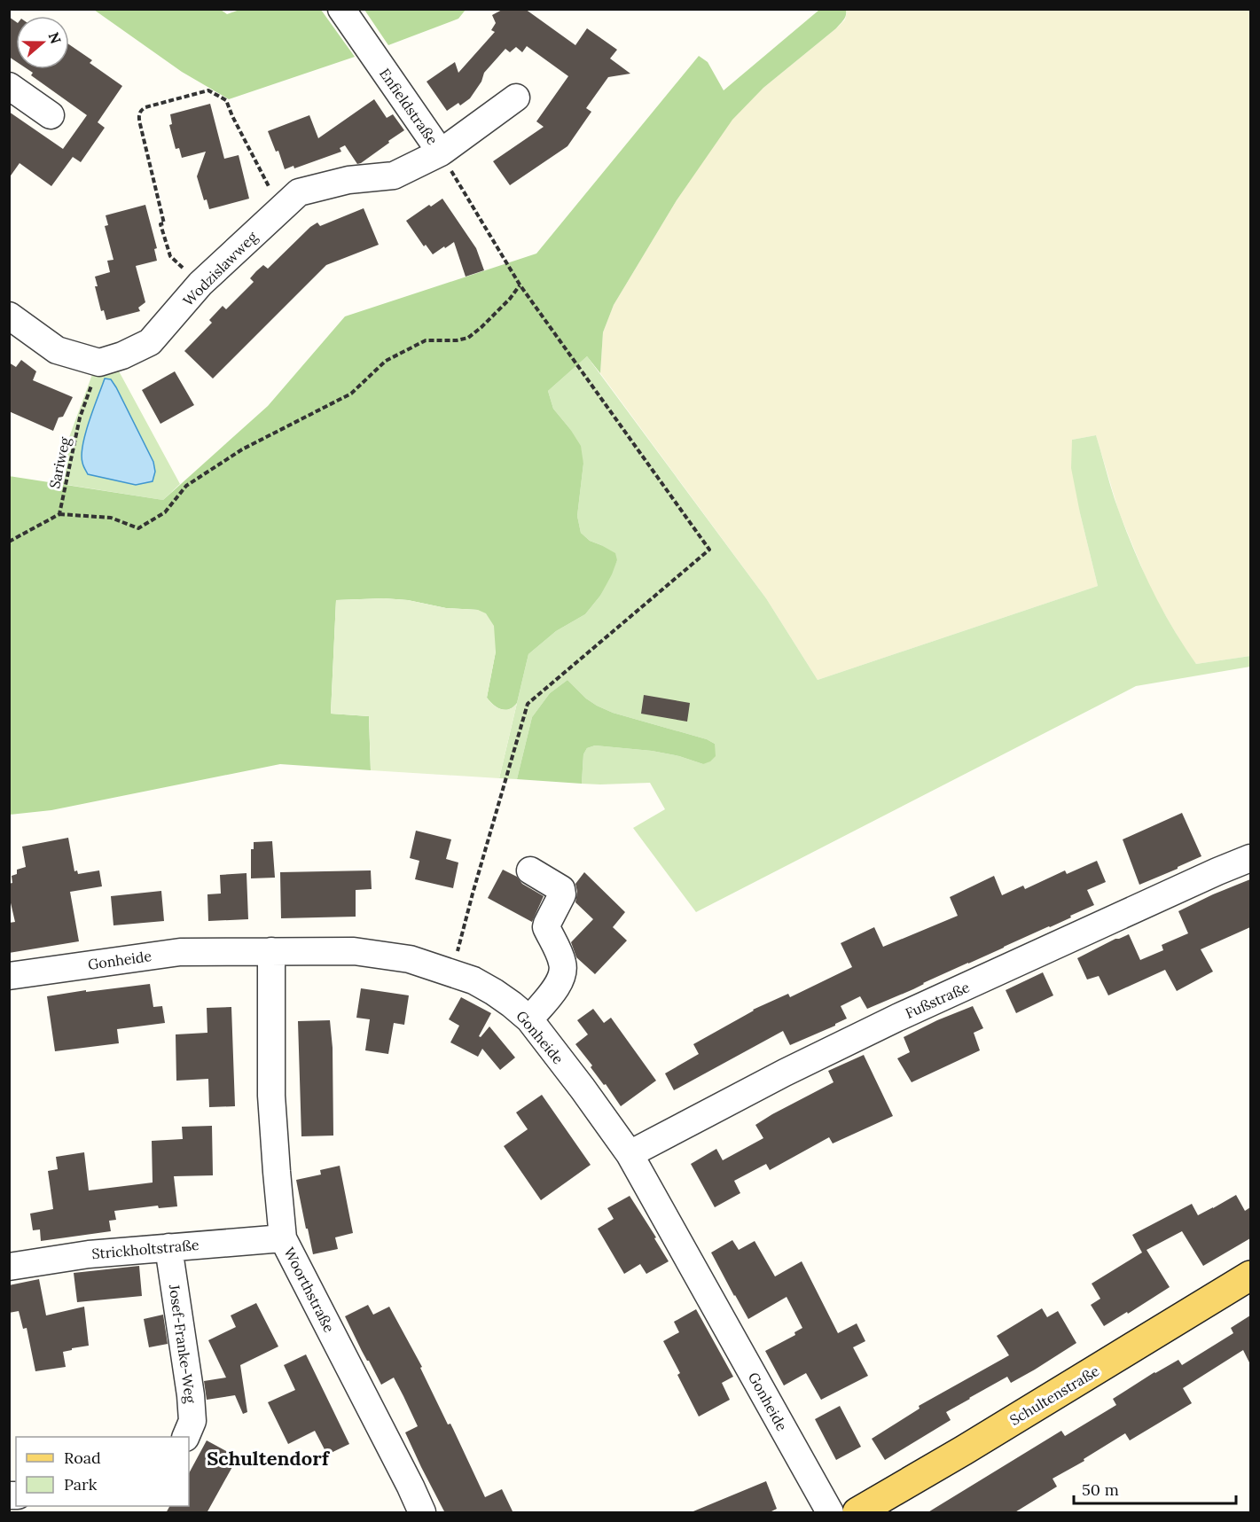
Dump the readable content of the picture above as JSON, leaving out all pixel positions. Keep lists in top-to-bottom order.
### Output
{
  "streets": {
    "main road": ["Schultenstraße"],
    "street": [
      "Enfieldstraße",
      "Wodzislawweg",
      "Gonheide",
      "Fußstraße",
      "Strickholtstraße",
      "Woorthstraße",
      "Josef-Franke-Weg"
    ],
    "path": ["Sariweg"]
  },
  "crossings": [
    ["Enfieldstraße", "Wodzislawweg"],
    ["Wodzislawweg", "Sariweg"],
    ["Gonheide", "Fußstraße"],
    ["Gonheide", "Woorthstraße"],
    ["Strickholtstraße", "Woorthstraße"],
    ["Strickholtstraße", "Josef-Franke-Weg"]
  ],
  "districts": ["Schultendorf"],
  "legend": ["Road", "Park"],
  "scale_bar": "50 m",
  "north": "right"
}
